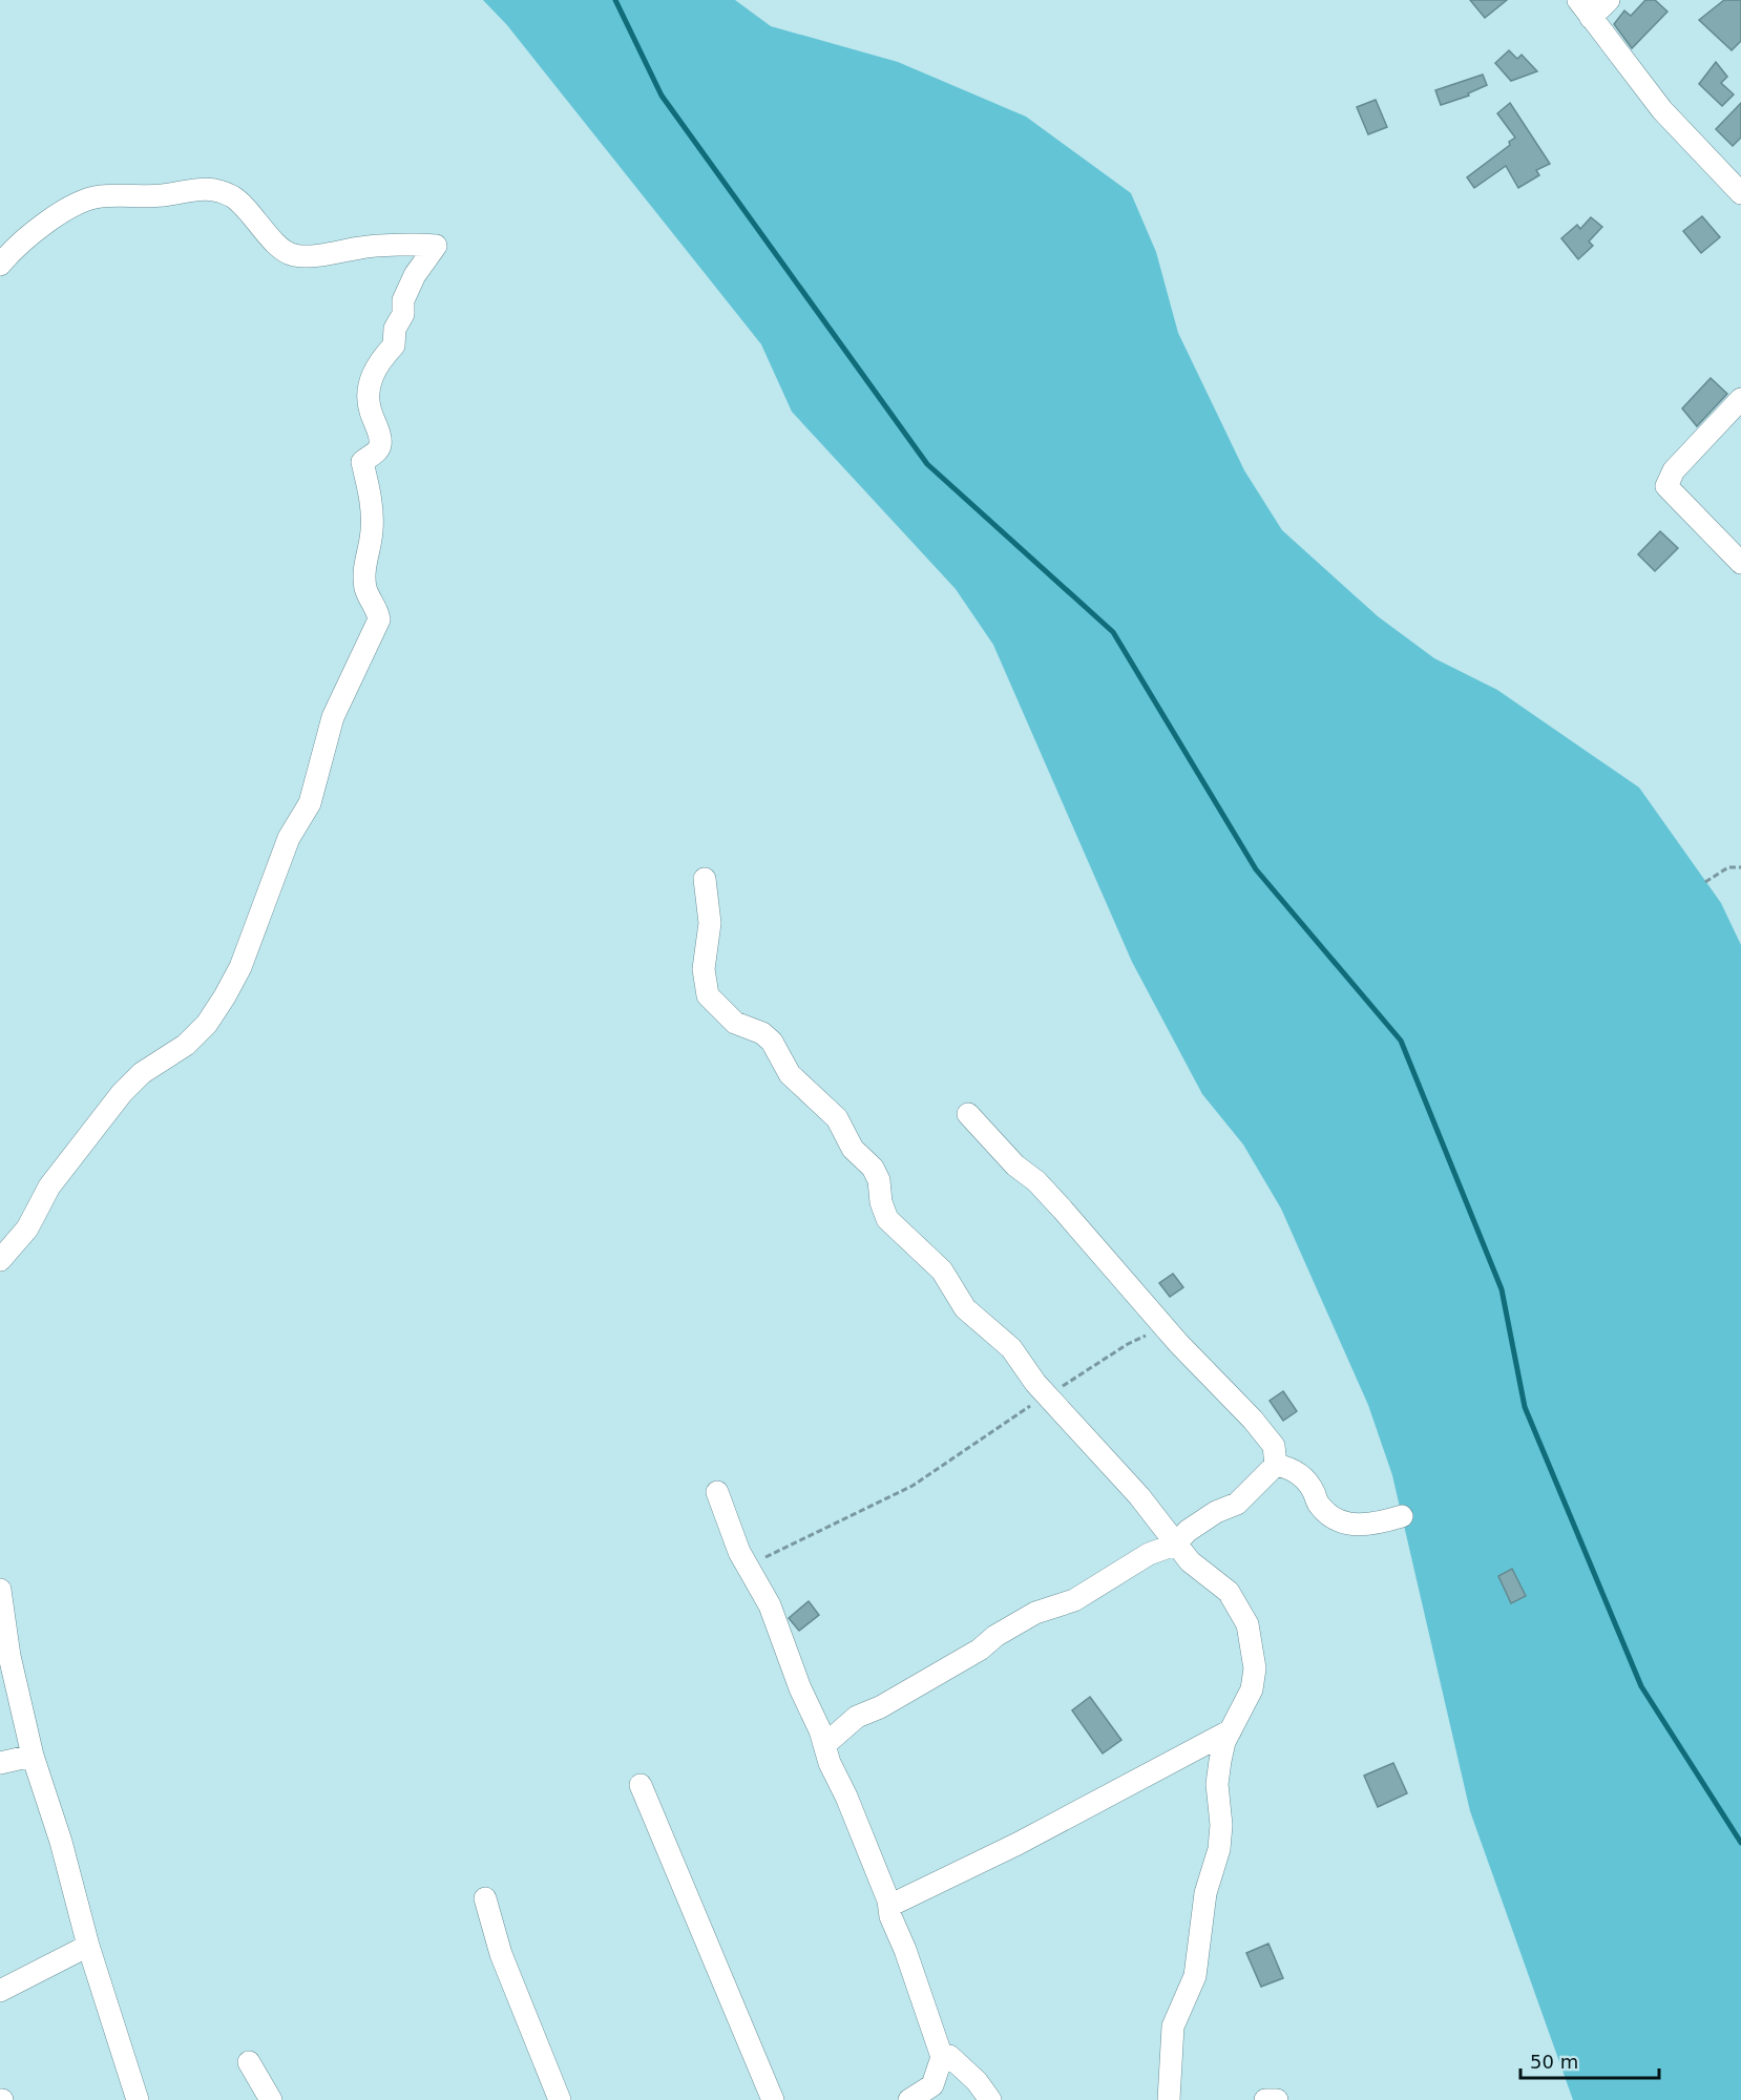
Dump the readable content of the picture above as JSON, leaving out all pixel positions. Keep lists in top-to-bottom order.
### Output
{
  "scale_bar": "50 m"
}
